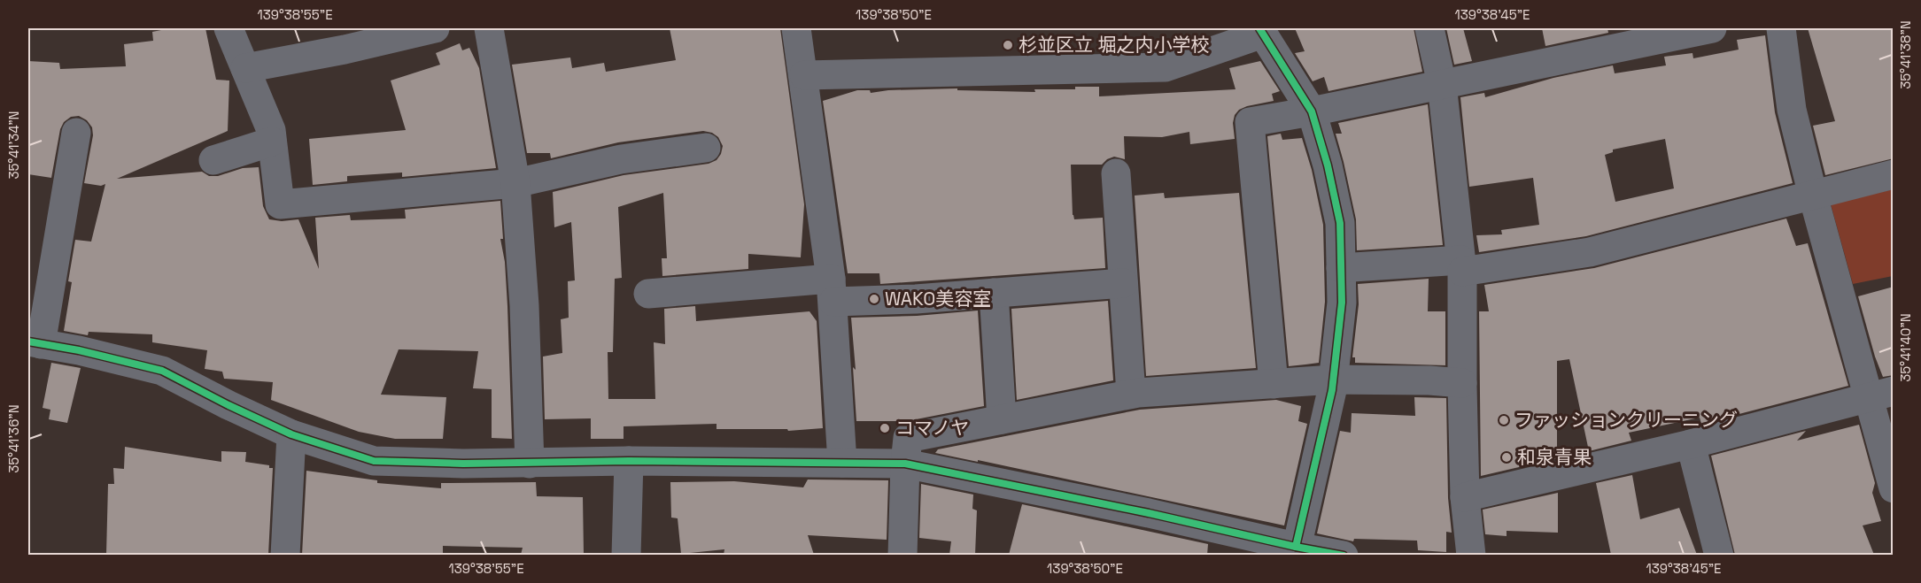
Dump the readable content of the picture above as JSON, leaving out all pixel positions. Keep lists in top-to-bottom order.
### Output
{
  "places": [
    "杉並区立 堀之内小学校",
    "WAKO美容室",
    "ファッションクリーニング",
    "コマノヤ",
    "和泉青果"
  ],
  "coordinates": [
    "139°38'55\"E",
    "139°38'50\"E",
    "139°38'45\"E",
    "35°41'38\"N",
    "35°41'34\"N",
    "35°41'40\"N",
    "35°41'36\"N"
  ]
}
